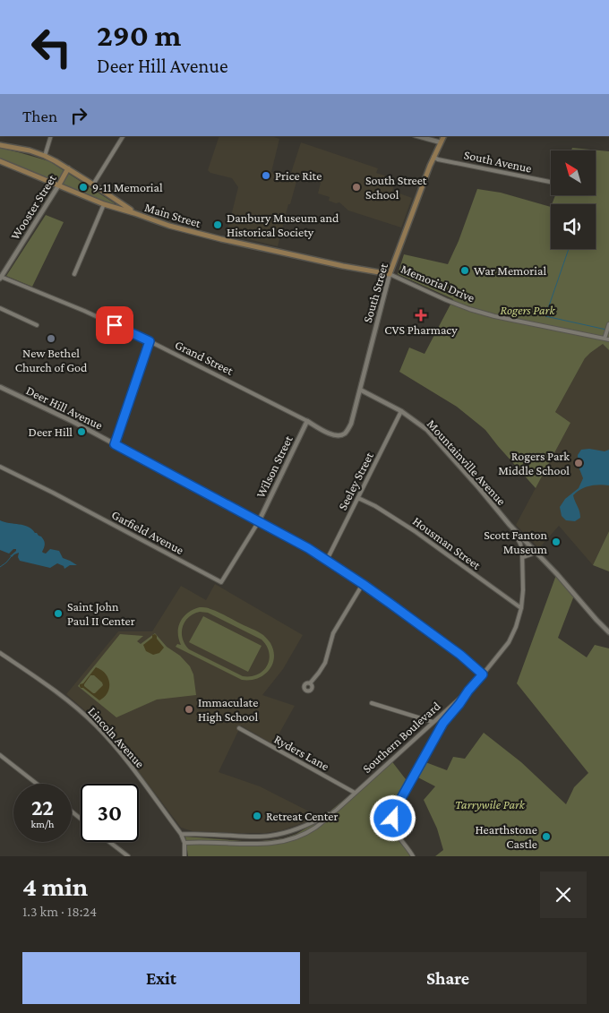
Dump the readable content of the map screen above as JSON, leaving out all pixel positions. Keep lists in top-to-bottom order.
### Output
{
  "streets": {
    "main road": ["Wooster Street", "Main Street", "South Street"],
    "street": [
      "South Avenue",
      "Memorial Drive",
      "Grand Street",
      "Deer Hill Avenue",
      "Mountainville Avenue",
      "Wilson Street",
      "Seeley Street",
      "Garfield Avenue",
      "Housman Street",
      "Lincoln Avenue",
      "Southern Boulevard",
      "Ryders Lane"
    ]
  },
  "crossings": [
    ["South Avenue", "South Street"],
    ["Wooster Street", "Main Street"],
    ["Wooster Street", "Grand Street"],
    ["Main Street", "Memorial Drive"],
    ["Main Street", "South Street"],
    ["Memorial Drive", "South Street"],
    ["South Street", "Grand Street"],
    ["South Street", "Mountainville Avenue"],
    ["Grand Street", "Wilson Street"],
    ["Deer Hill Avenue", "Wilson Street"],
    ["Deer Hill Avenue", "Seeley Street"],
    ["Deer Hill Avenue", "Garfield Avenue"],
    ["Deer Hill Avenue", "Southern Boulevard"],
    ["Mountainville Avenue", "Seeley Street"],
    ["Mountainville Avenue", "Southern Boulevard"],
    ["Wilson Street", "Garfield Avenue"],
    ["Seeley Street", "Housman Street"],
    ["Housman Street", "Southern Boulevard"],
    ["Lincoln Avenue", "Southern Boulevard"],
    ["Southern Boulevard", "Ryders Lane"]
  ],
  "parks": ["Rogers Park", "Tarrywile Park"],
  "places": {
    "other": [
      "Price Rite",
      "9-11 Memorial",
      "South Street School",
      "Danbury Museum and Historical Society",
      "War Memorial",
      "New Bethel Church of God",
      "Deer Hill",
      "Rogers Park Middle School",
      "Scott Fanton Museum",
      "Saint John Paul II Center",
      "Immaculate High School",
      "Retreat Center",
      "Hearthstone Castle"
    ],
    "health": ["CVS Pharmacy"]
  },
  "north": "top left",
  "page": {
    "turn": ["290 m", "Deer Hill Avenue"],
    "then": "Then",
    "speed": "22 km/h",
    "limit": "30",
    "heading": ["4 min", "1.3 km · 18:24"],
    "buttons": ["Exit", "Share"]
  }
}
